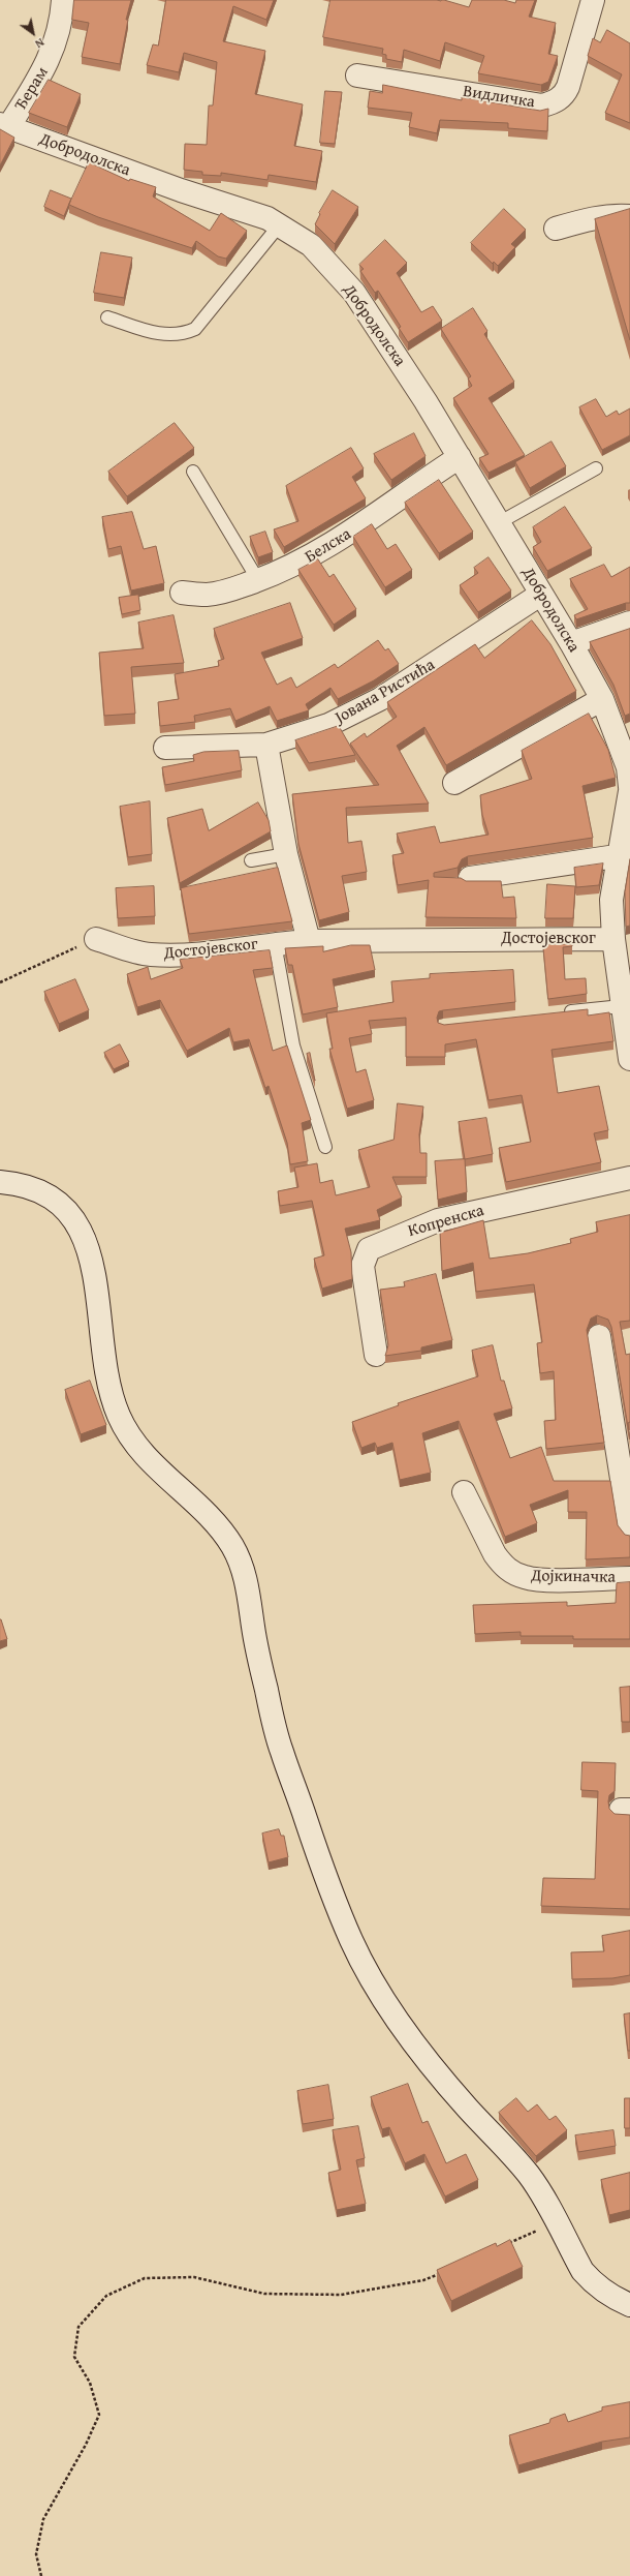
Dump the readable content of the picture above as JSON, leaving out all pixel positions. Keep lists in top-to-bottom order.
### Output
{
  "streets": {
    "street": [
      "Ђерам",
      "Видличка",
      "Добродолска",
      "Белска",
      "Јована Ристића",
      "Достојевског",
      "Копренска",
      "Дојкиначка"
    ]
  },
  "crossings": [
    ["Ђерам", "Добродолска"],
    ["Добродолска", "Белска"],
    ["Добродолска", "Јована Ристића"]
  ],
  "north": "bottom right"
}
